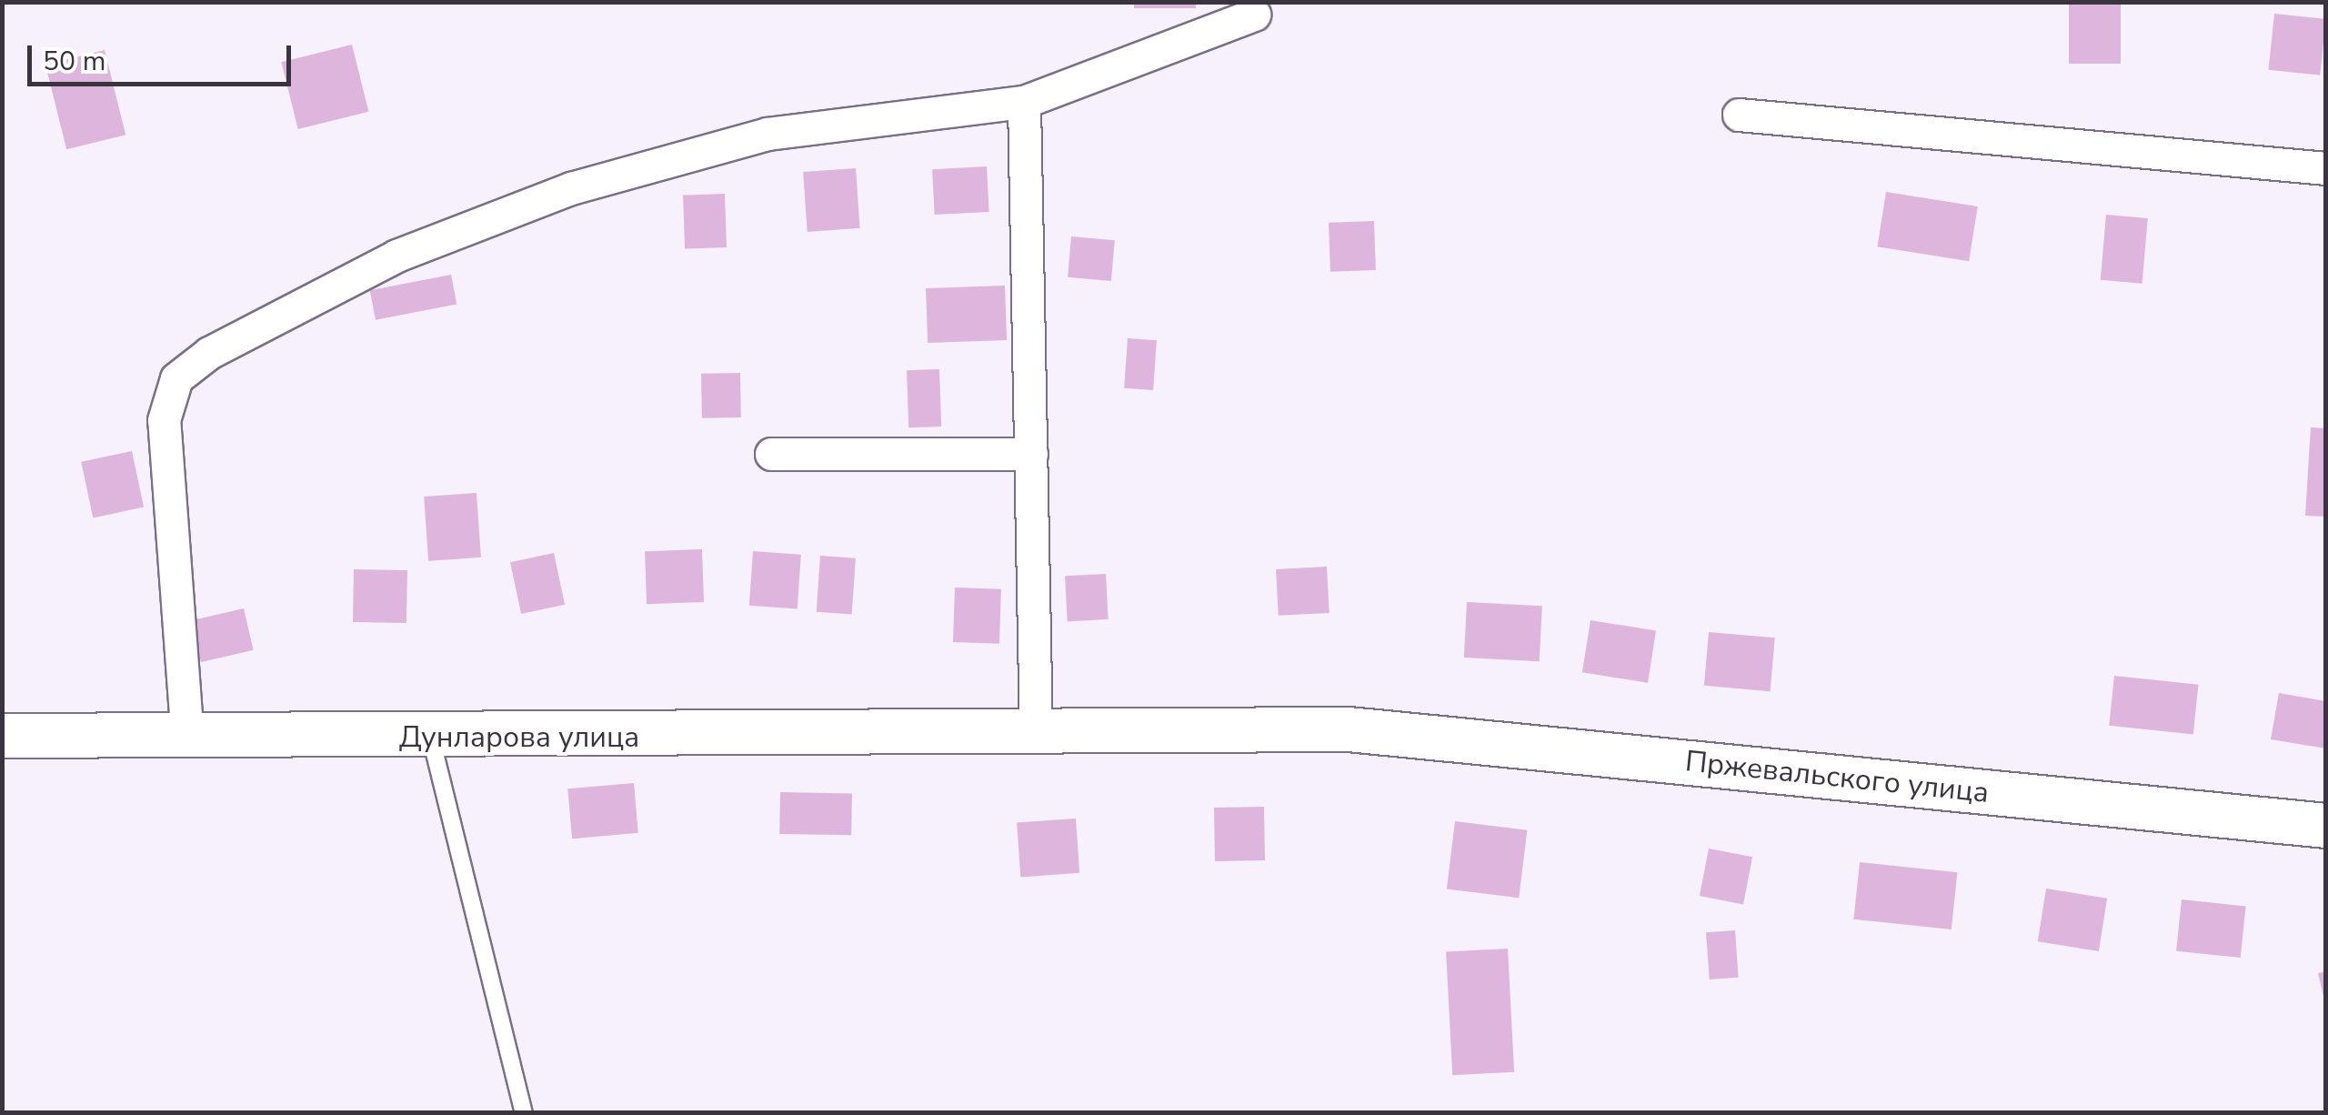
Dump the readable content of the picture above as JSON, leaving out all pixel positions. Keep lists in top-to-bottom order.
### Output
{
  "streets": {
    "street": ["Дунларова улица", "Пржевальского улица"]
  },
  "crossings": [
    ["Дунларова улица", "Пржевальского улица"]
  ],
  "scale_bar": "50 m"
}
